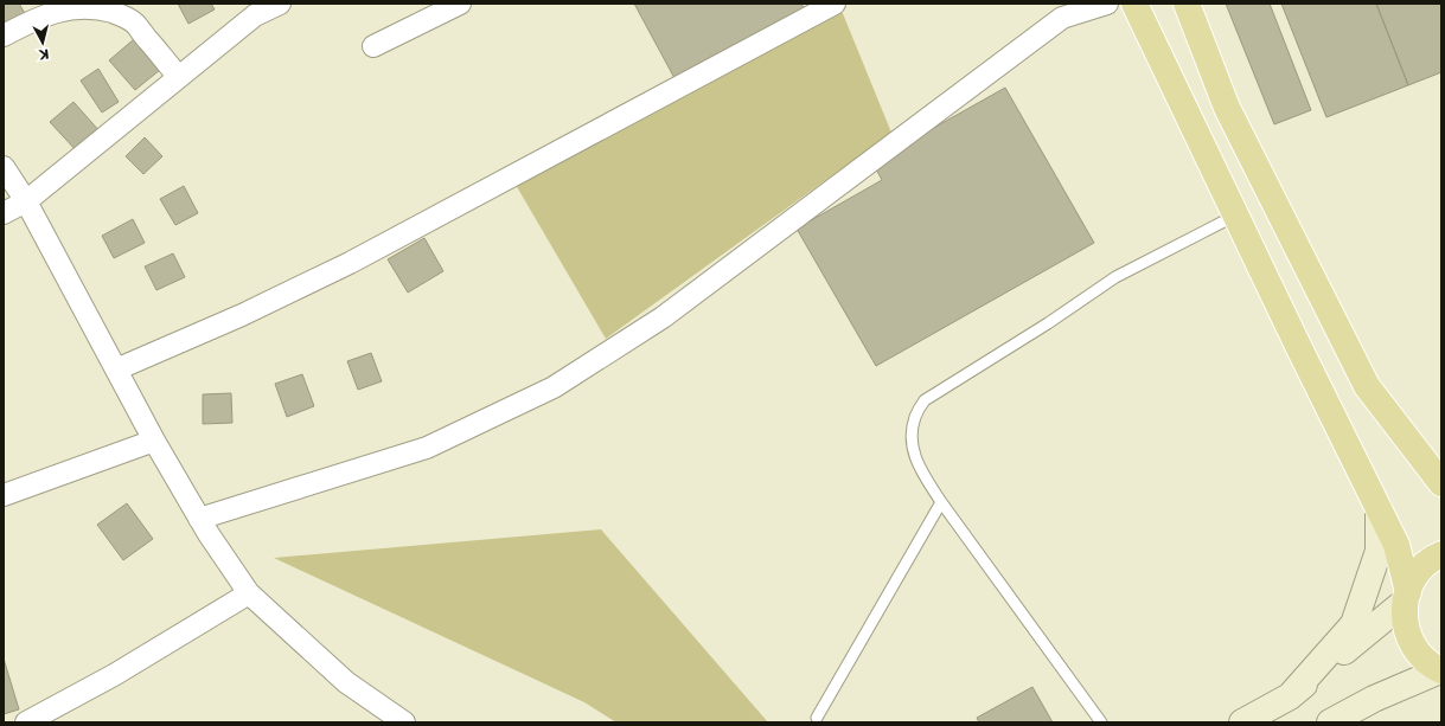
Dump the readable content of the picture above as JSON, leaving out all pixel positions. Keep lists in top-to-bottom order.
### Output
{
  "north": "bottom"
}
